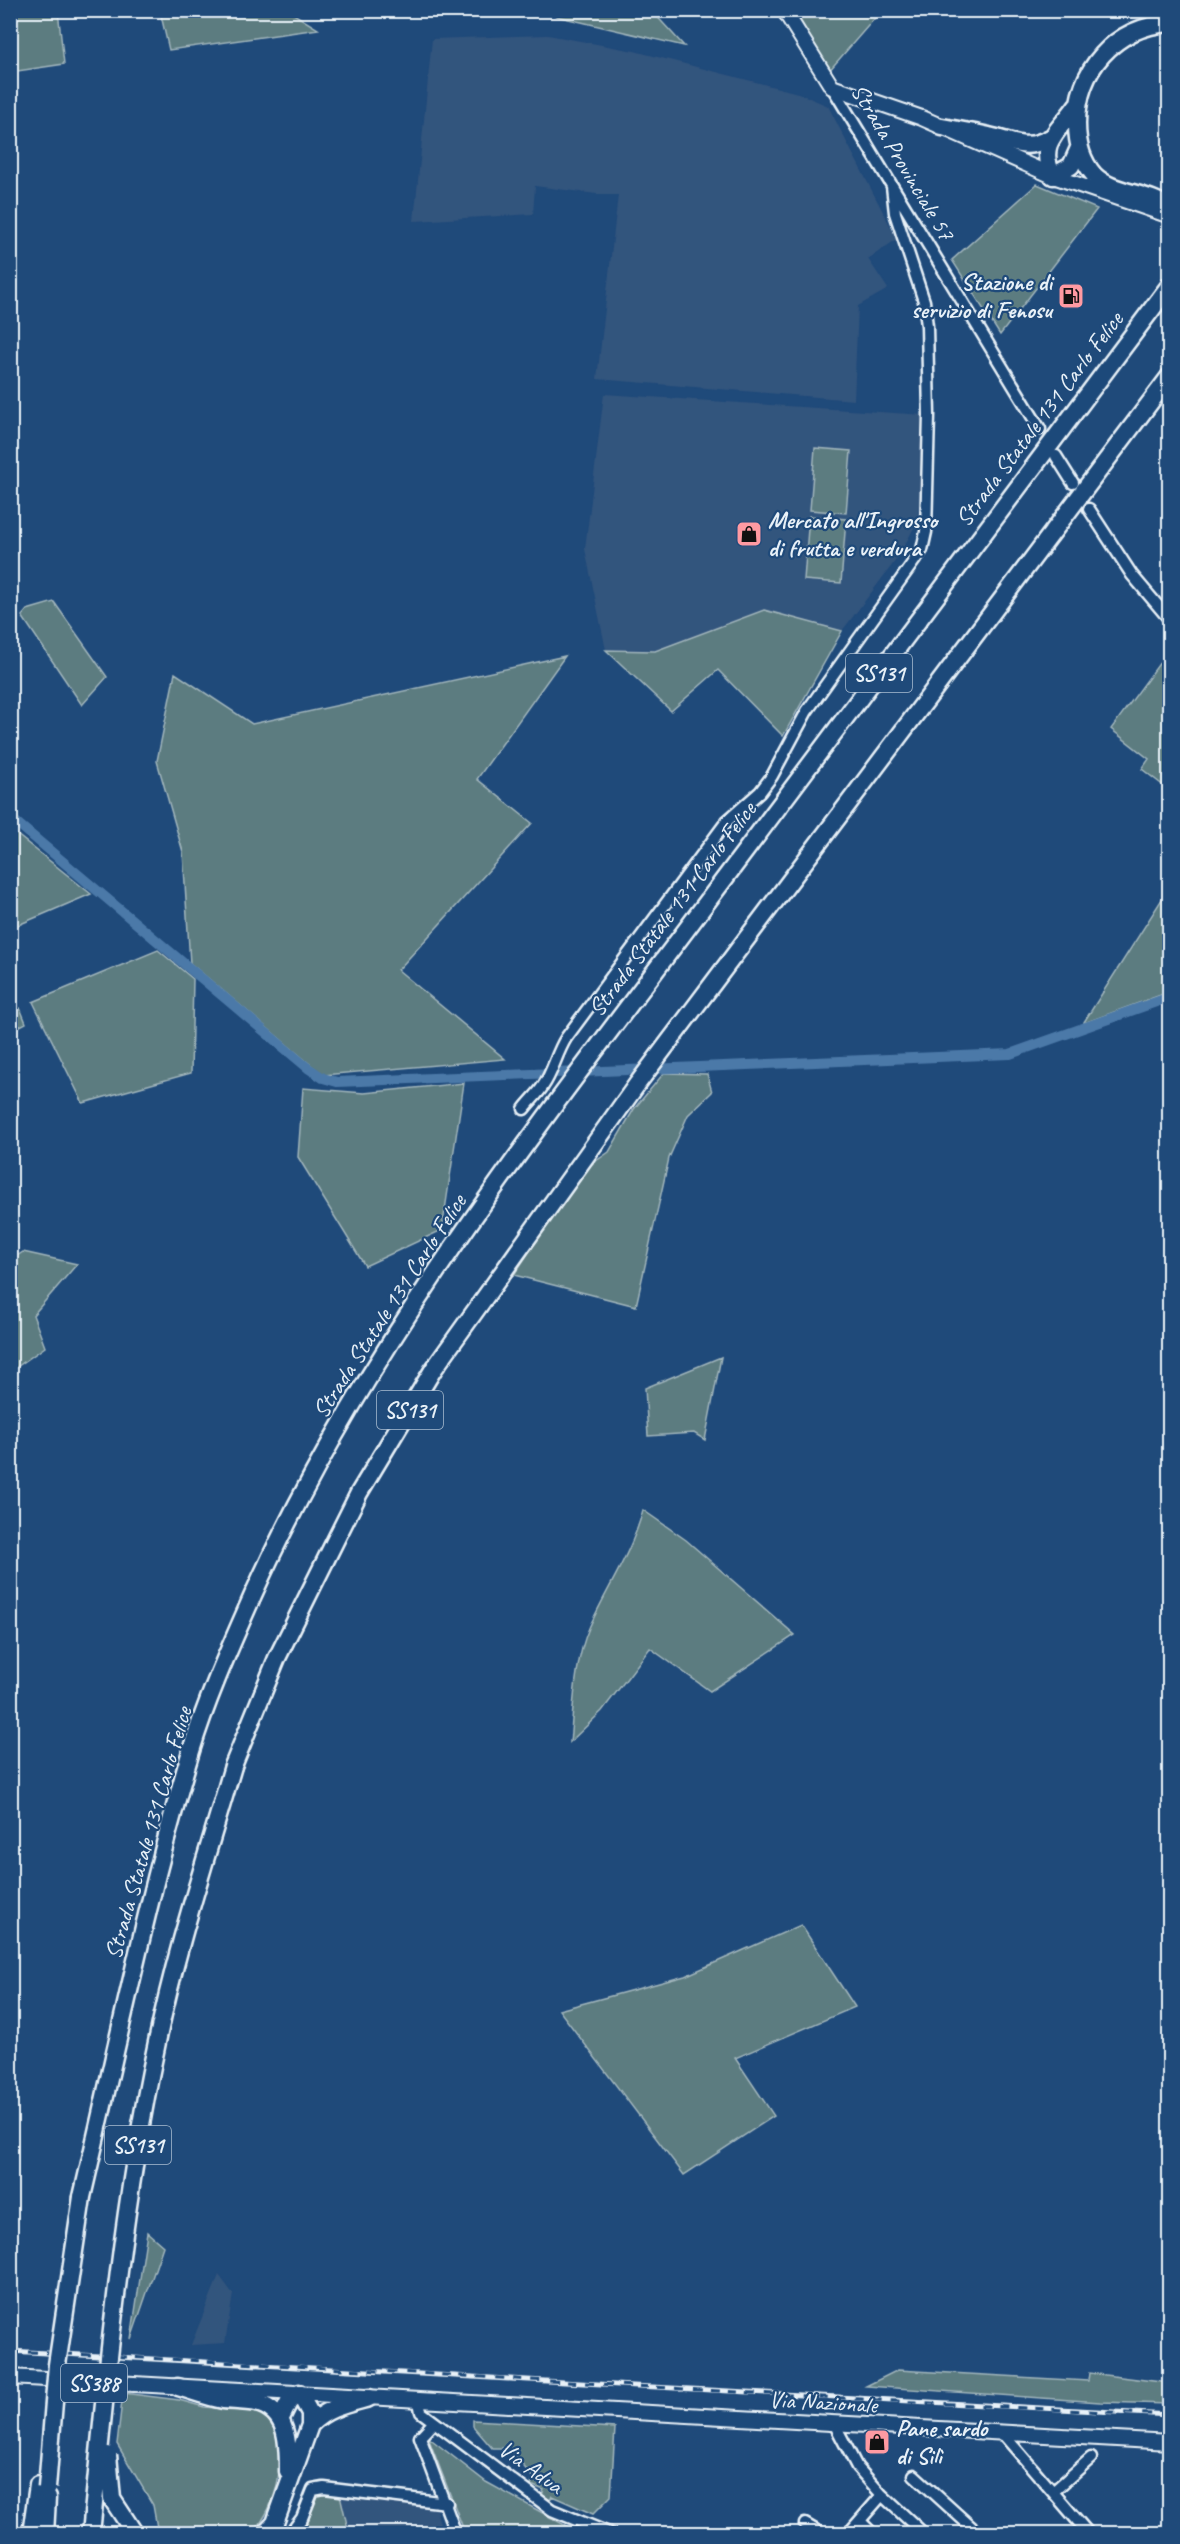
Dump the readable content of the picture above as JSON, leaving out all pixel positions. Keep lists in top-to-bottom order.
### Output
{
  "streets": {
    "highway": ["Strada Statale 131 Carlo Felice", "SS131"],
    "main road": ["Strada Provinciale 57", "SS388", "Via Nazionale"],
    "street": ["Via Adua"]
  },
  "crossings": [
    ["SS388", "Via Nazionale"],
    ["Via Nazionale", "Via Adua"]
  ],
  "places": {
    "fuel station": ["Stazione di servizio di Fenosu"],
    "shop": ["Mercato all'Ingrosso di frutta e verdura", "Pane sardo di Silì"]
  }
}
